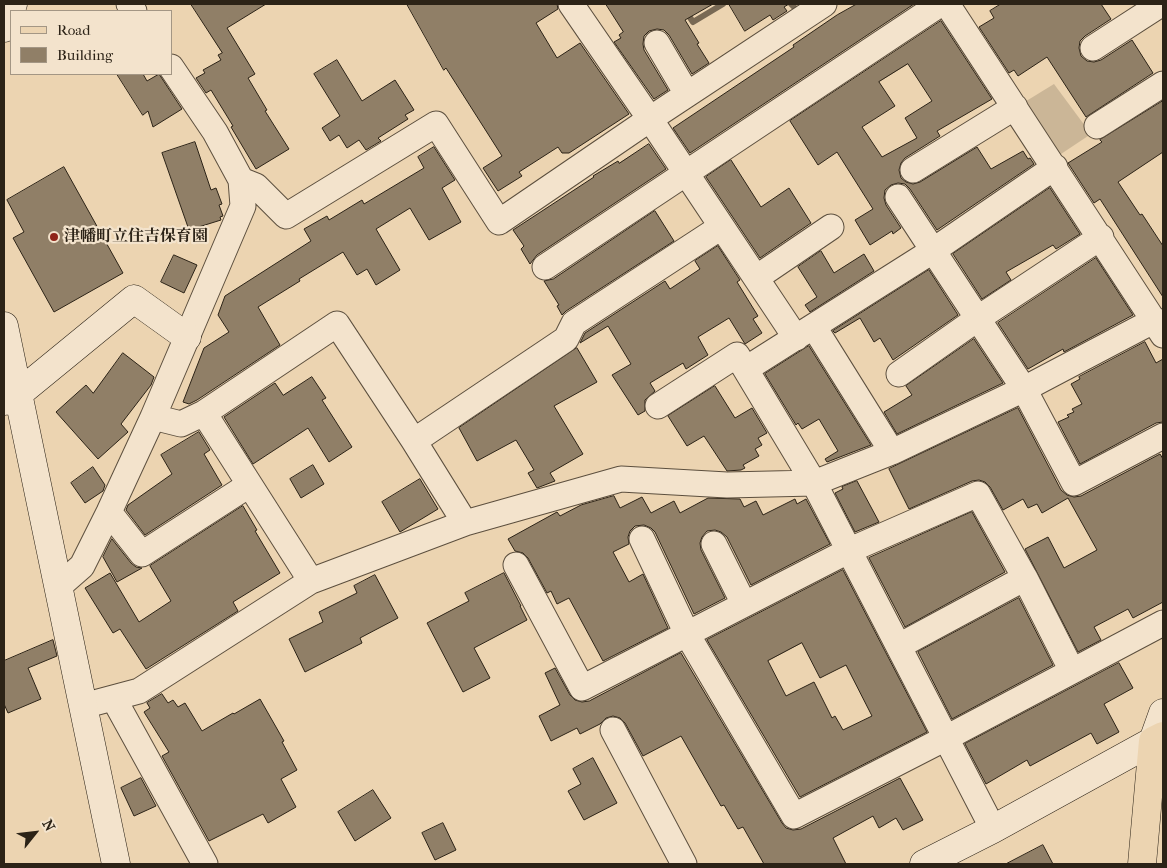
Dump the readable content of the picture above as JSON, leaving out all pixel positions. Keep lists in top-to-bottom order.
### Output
{
  "places": ["津幡町立住吉保育園"],
  "legend": ["Road", "Building"],
  "north": "top right"
}
